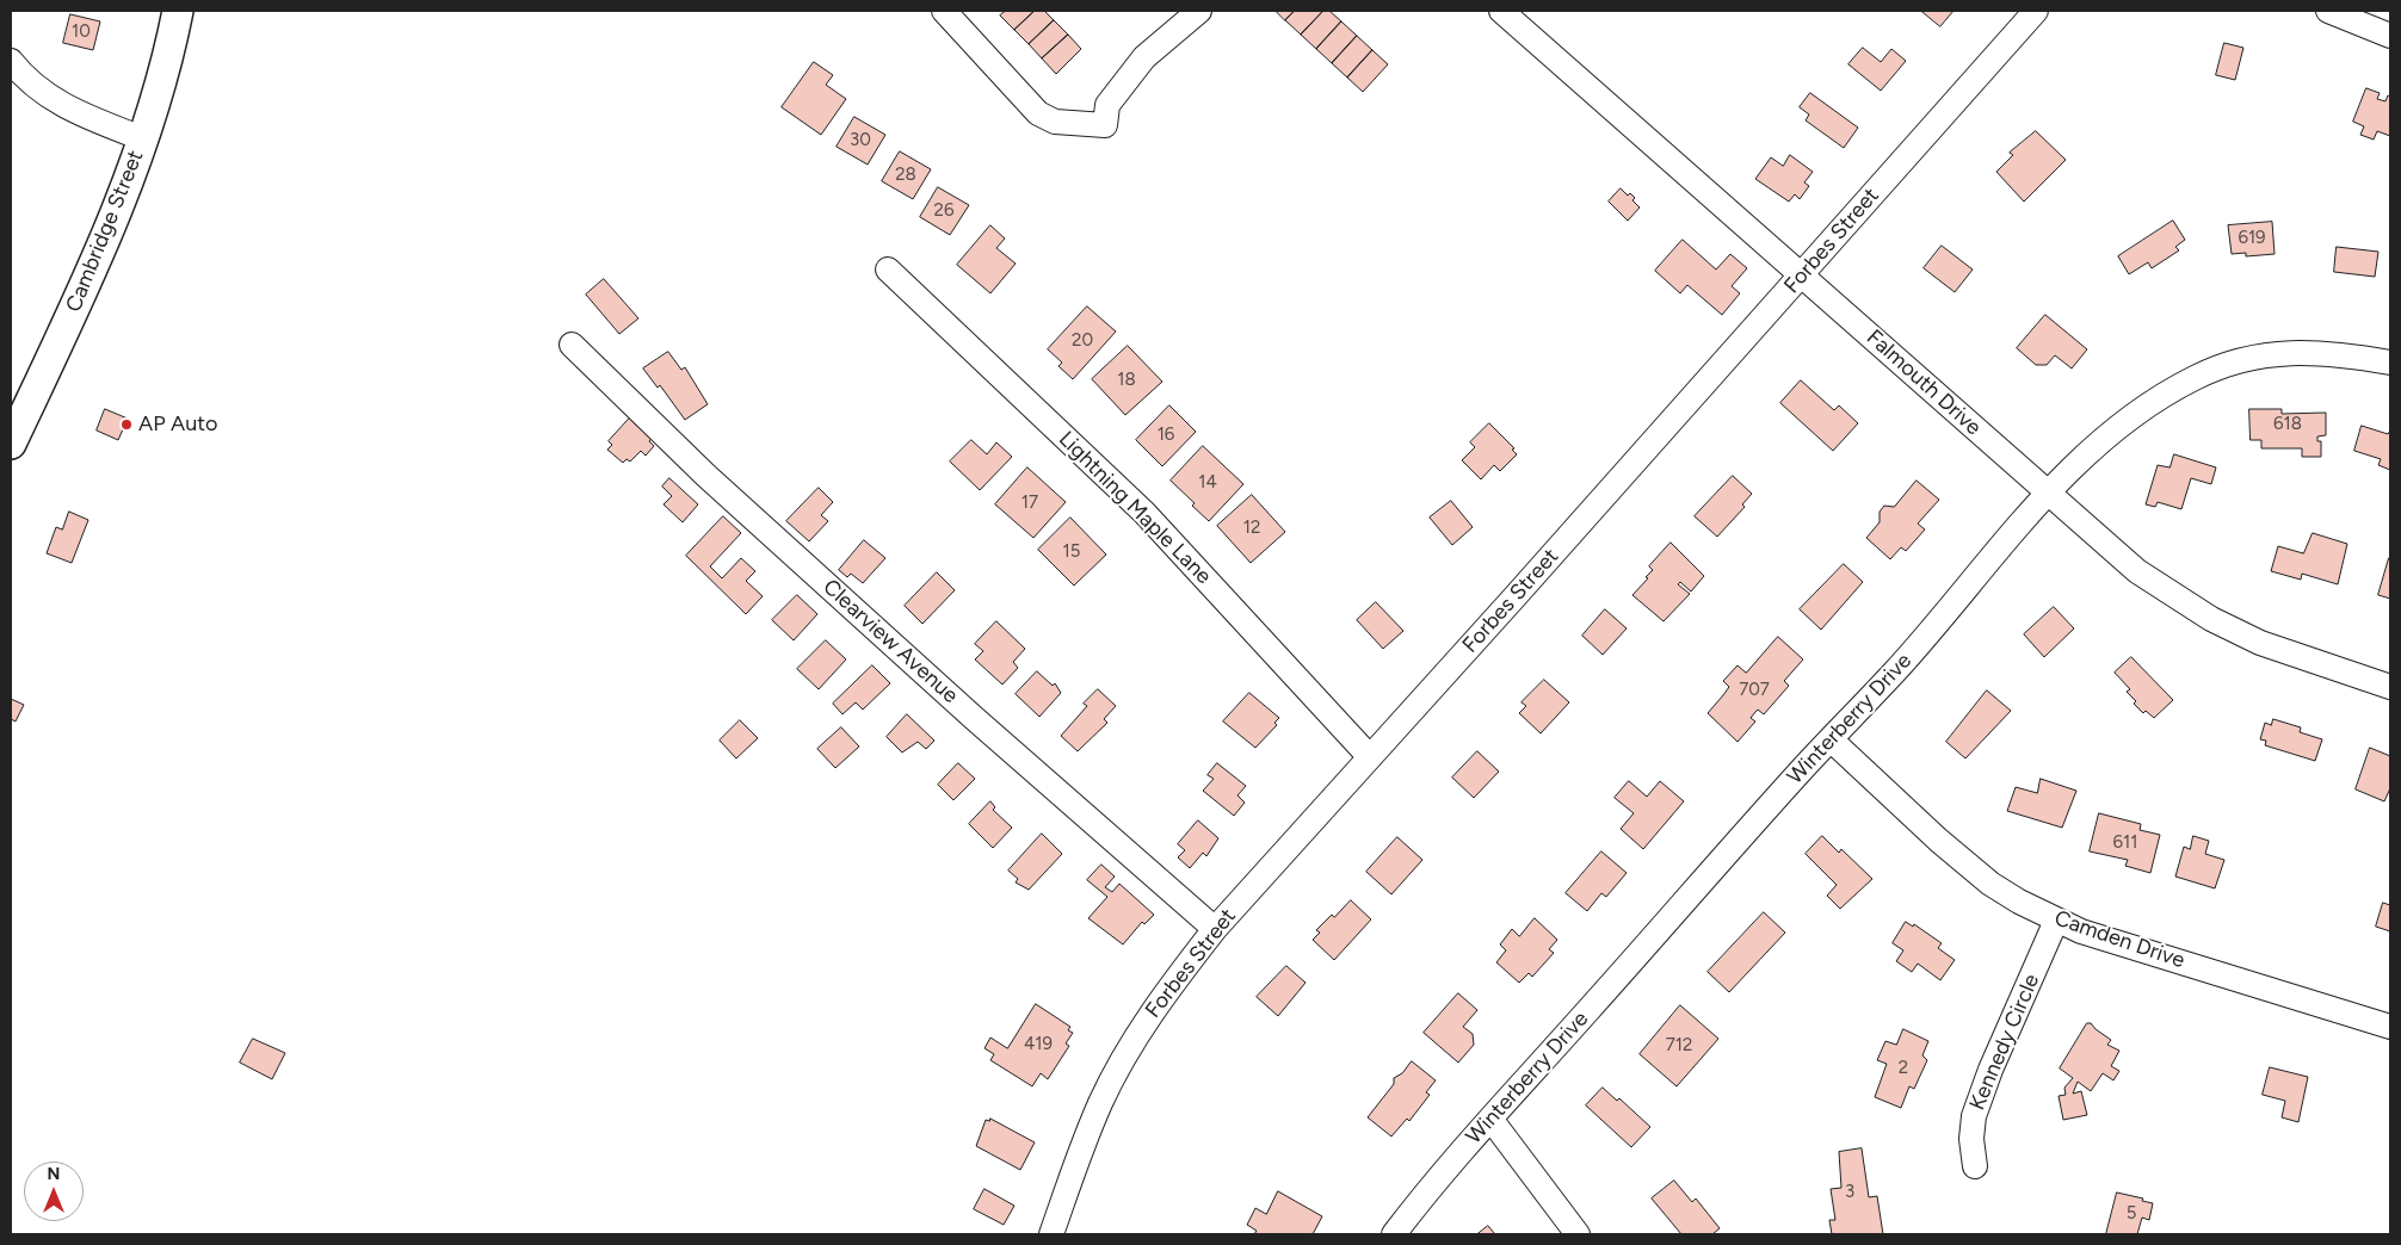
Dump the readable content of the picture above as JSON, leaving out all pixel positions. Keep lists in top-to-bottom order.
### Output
{
  "streets": {
    "main road": ["Cambridge Street"],
    "street": [
      "Forbes Street",
      "Falmouth Drive",
      "Lightning Maple Lane",
      "Clearview Avenue",
      "Winterberry Drive",
      "Camden Drive",
      "Kennedy Circle"
    ]
  },
  "crossings": [
    ["Forbes Street", "Falmouth Drive"],
    ["Forbes Street", "Lightning Maple Lane"],
    ["Forbes Street", "Clearview Avenue"],
    ["Falmouth Drive", "Winterberry Drive"],
    ["Winterberry Drive", "Camden Drive"],
    ["Camden Drive", "Kennedy Circle"]
  ],
  "places": ["AP Auto"],
  "house_numbers": [
    "10",
    "30",
    "28",
    "26",
    "619",
    "20",
    "18",
    "618",
    "16",
    "14",
    "17",
    "12",
    "15",
    "707",
    "611",
    "419",
    "712",
    "2",
    "3",
    "5"
  ],
  "north": "top"
}
